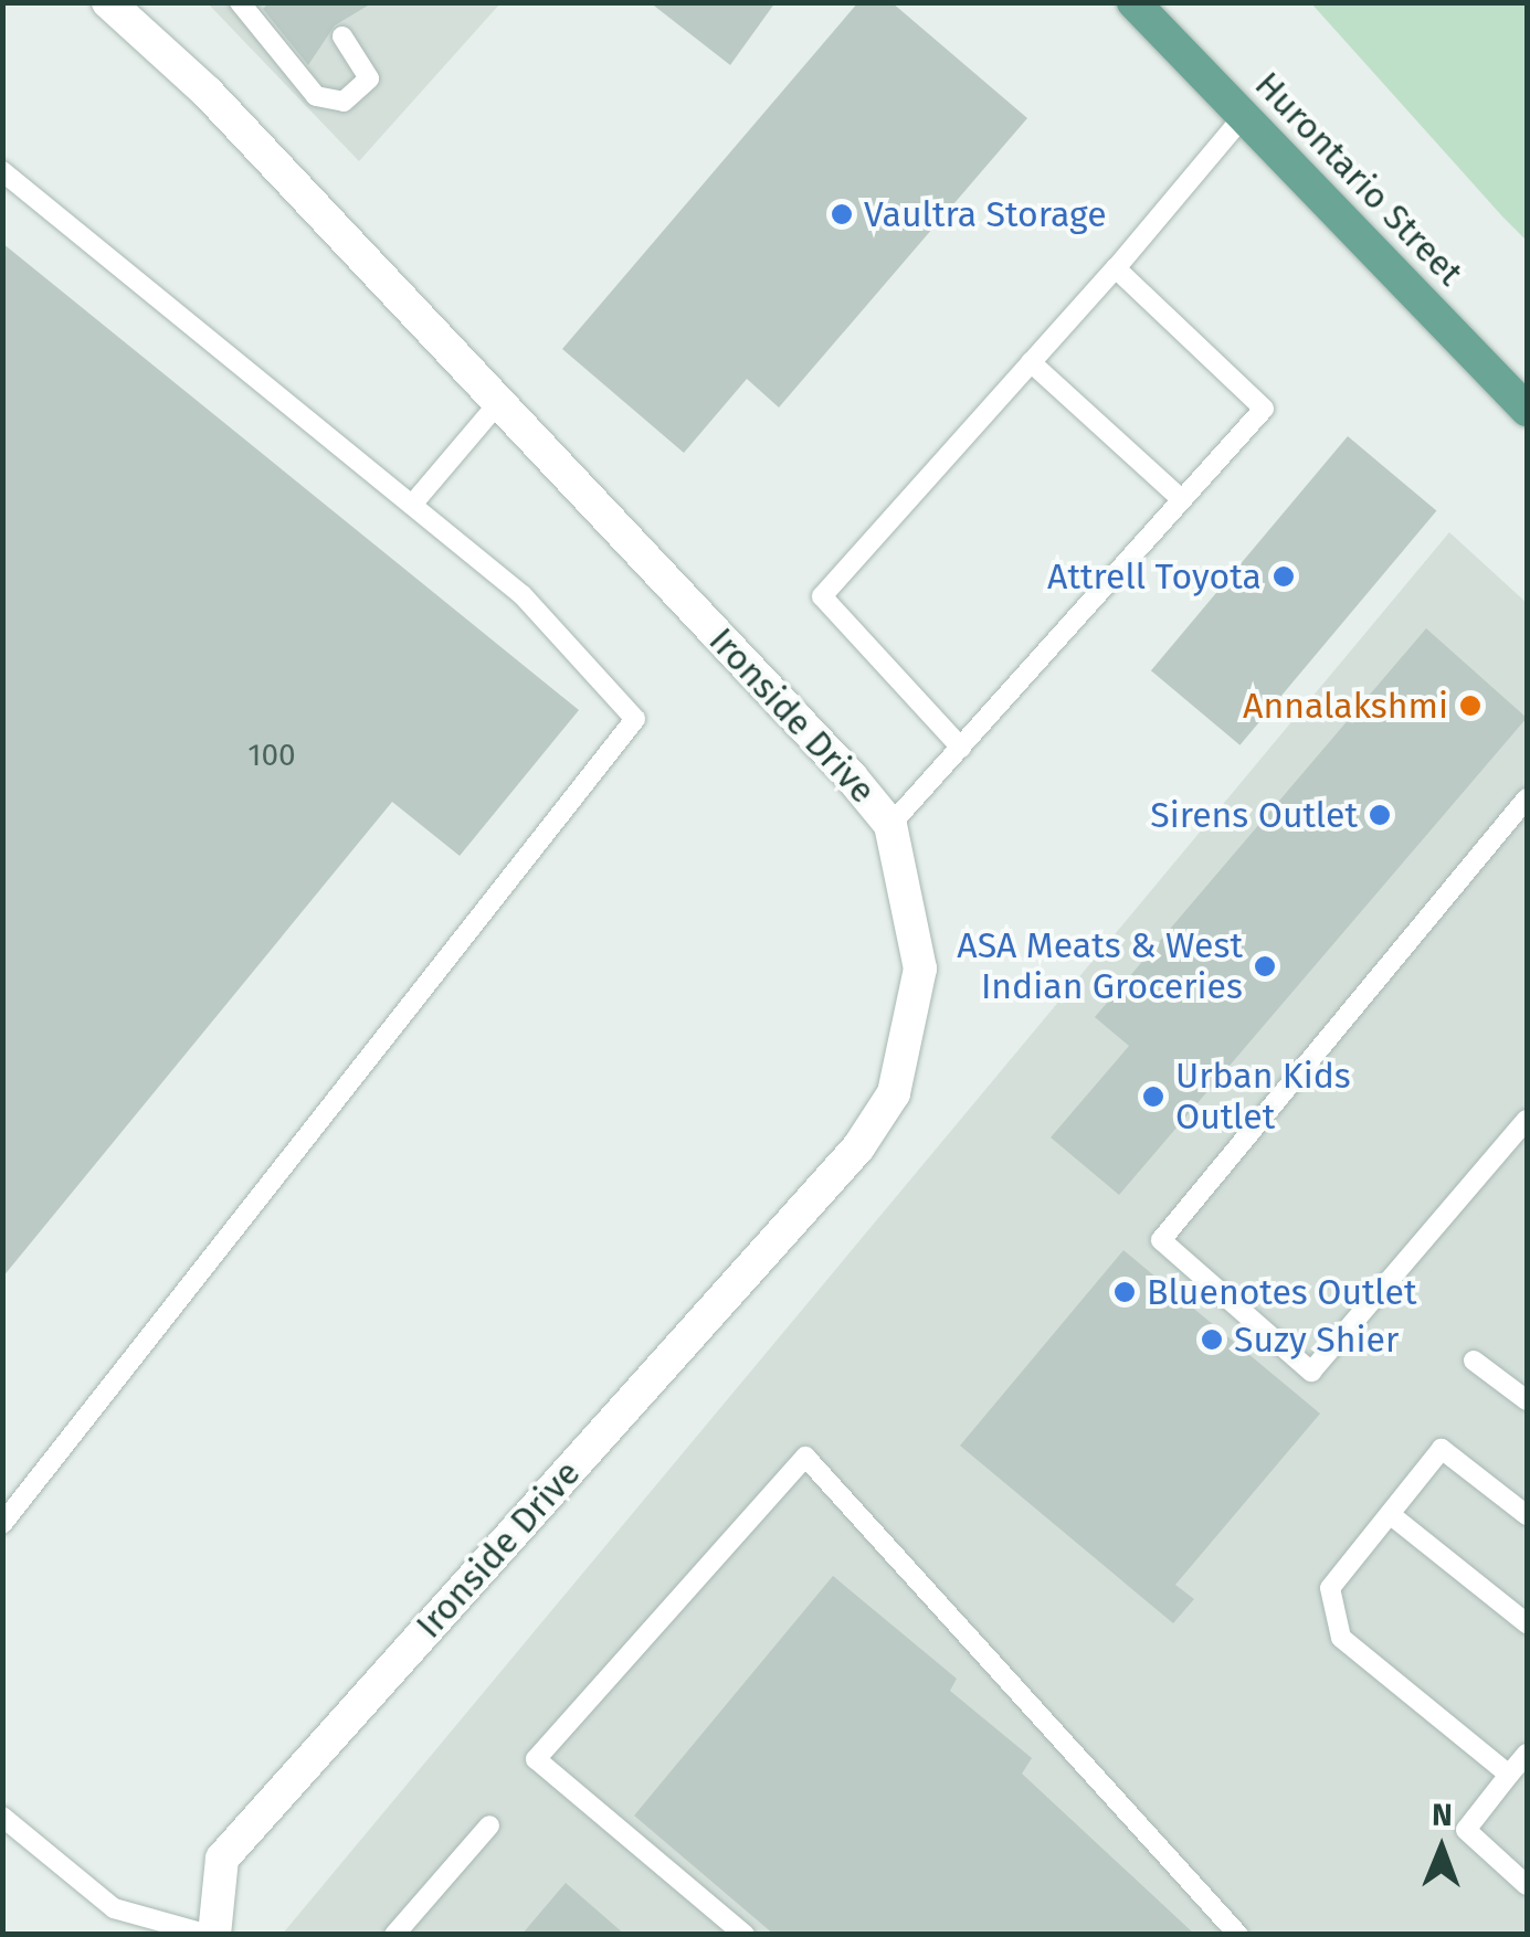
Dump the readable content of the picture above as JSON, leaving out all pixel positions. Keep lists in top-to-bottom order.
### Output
{
  "streets": {
    "main road": ["Hurontario Street"],
    "street": ["Ironside Drive"]
  },
  "places": [
    "Vaultra Storage",
    "Attrell Toyota",
    "Annalakshmi",
    "Sirens Outlet",
    "ASA Meats & West Indian Groceries",
    "Urban Kids Outlet",
    "Bluenotes Outlet",
    "Suzy Shier"
  ],
  "house_numbers": ["100"],
  "north": "top"
}
